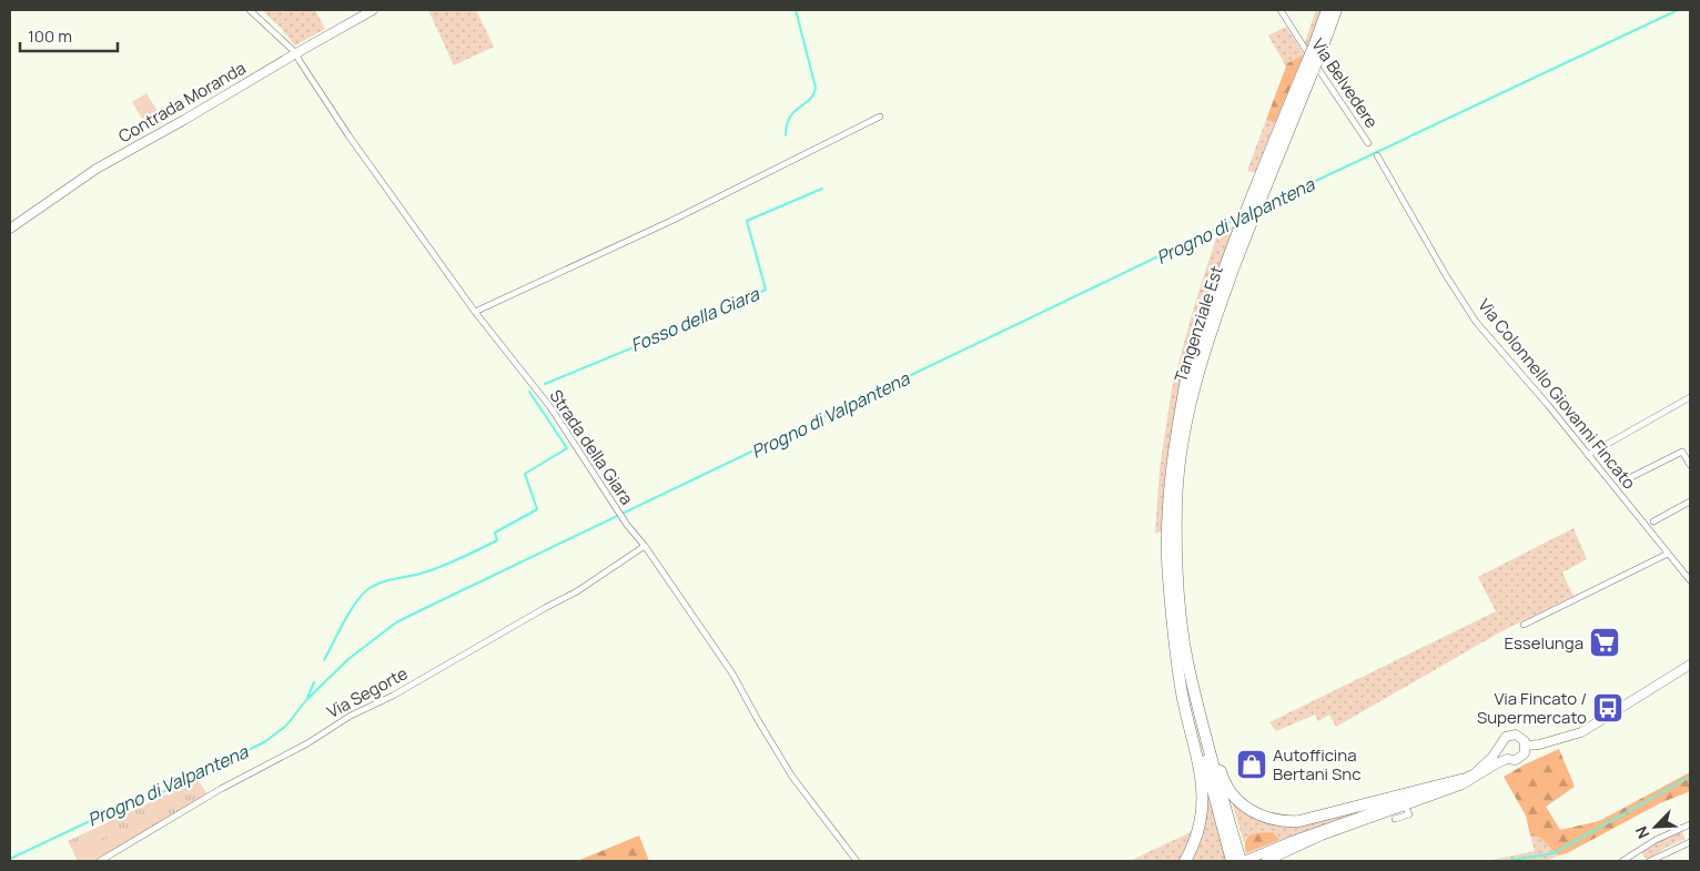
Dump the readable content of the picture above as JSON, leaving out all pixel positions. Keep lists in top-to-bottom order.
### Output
{
  "streets": {
    "highway": ["Tangenziale Est"],
    "main road": ["Contrada Moranda"],
    "street": [
      "Via Belvedere",
      "Via Colonnello Giovanni Fincato",
      "Strada della Giara",
      "Via Segorte"
    ]
  },
  "crossings": [
    ["Contrada Moranda", "Strada della Giara"],
    ["Strada della Giara", "Via Segorte"]
  ],
  "water": ["Progno di Valpantena", "Fosso della Giara"],
  "places": {
    "supermarket": ["Esselunga"],
    "bus stop": ["Via Fincato / Supermercato"],
    "shop": ["Autofficina Bertani Snc"]
  },
  "scale_bar": "100 m",
  "north": "bottom left"
}
